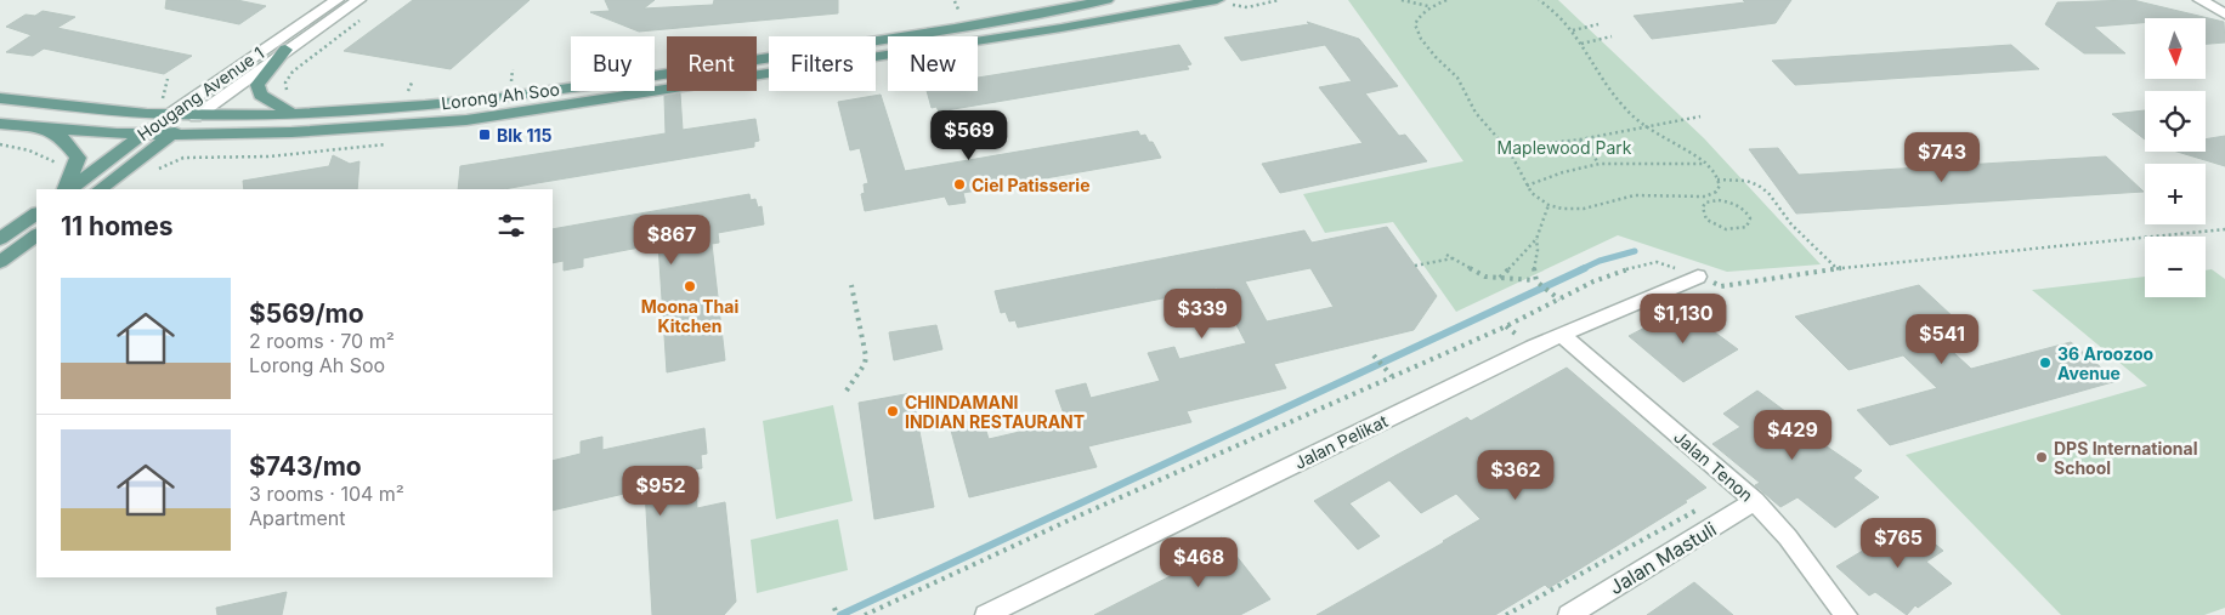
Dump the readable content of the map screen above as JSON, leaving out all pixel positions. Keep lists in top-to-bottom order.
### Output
{
  "streets": {
    "main road": ["Hougang Avenue 1", "Lorong Ah Soo"],
    "street": ["Jalan Pelikat", "Jalan Tenon", "Jalan Mastuli"]
  },
  "crossings": [
    ["Hougang Avenue 1", "Lorong Ah Soo"],
    ["Jalan Pelikat", "Jalan Tenon"],
    ["Jalan Tenon", "Jalan Mastuli"]
  ],
  "parks": ["Maplewood Park"],
  "places": {
    "transit": ["Blk 115"],
    "other": [
      "Ciel Patisserie",
      "Moona Thai Kitchen",
      "36 Aroozoo Avenue",
      "CHINDAMANI INDIAN RESTAURANT",
      "DPS International School"
    ]
  },
  "north": "bottom",
  "page": {
    "map_buttons": ["+", "−"],
    "chip": [
      "Buy",
      "Rent",
      "Filters",
      "New"
    ],
    "price": [
      "$569",
      "$743",
      "$867",
      "$339",
      "$1,130",
      "$541",
      "$429",
      "$362",
      "$952",
      "$765",
      "$468"
    ],
    "heading": "11 homes",
    "list": [
      {
        "name": "$569/mo",
        "note": "2 rooms · 70 m² · Lorong Ah Soo"
      },
      {
        "name": "$743/mo",
        "note": "3 rooms · 104 m² · Apartment"
      }
    ]
  }
}
